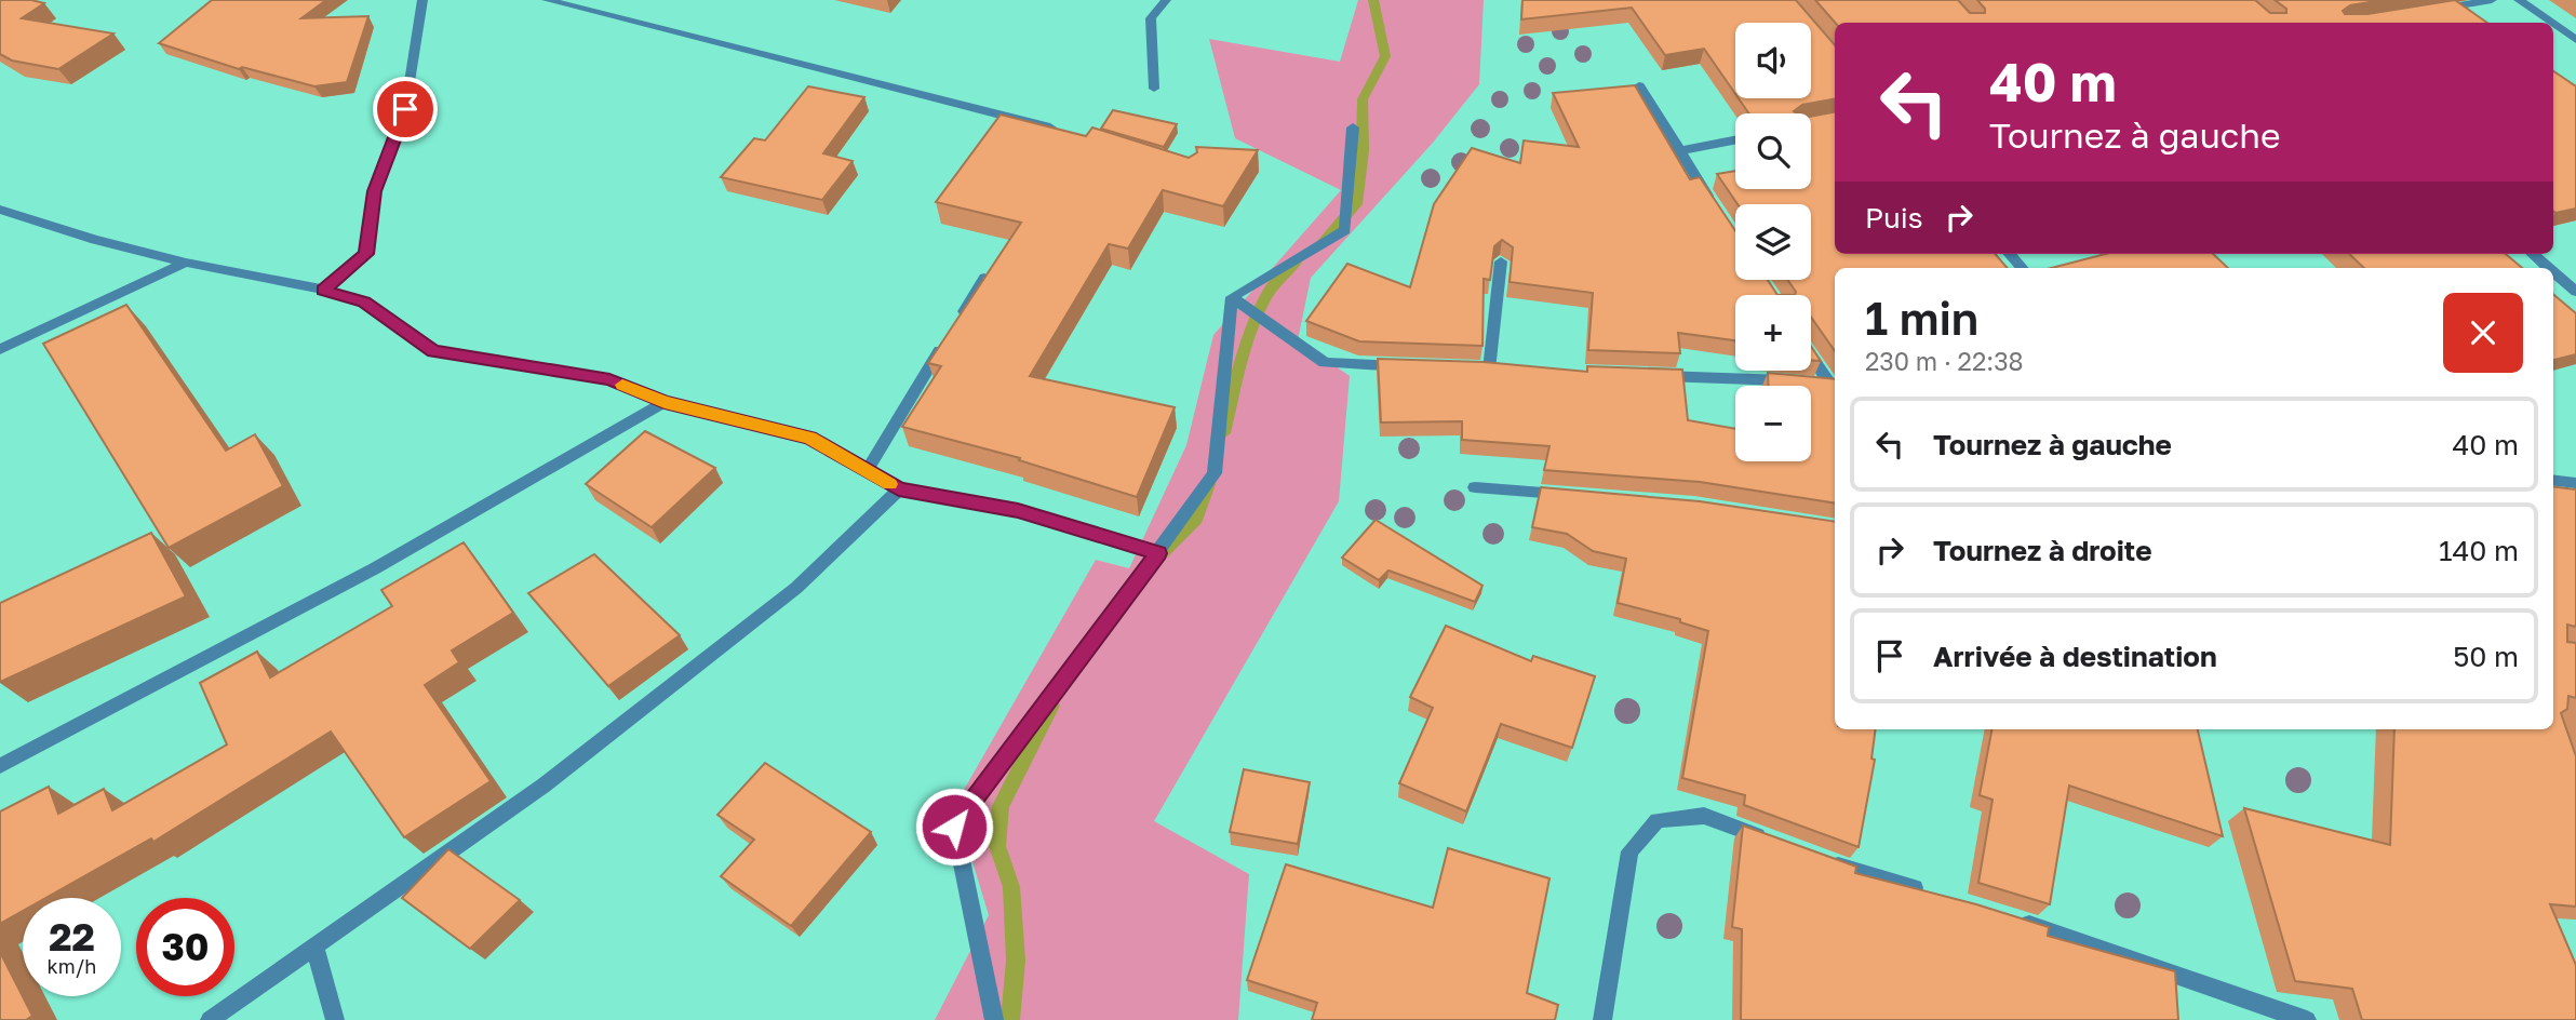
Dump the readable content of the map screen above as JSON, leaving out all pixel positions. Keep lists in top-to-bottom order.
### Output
{
  "page": {
    "map_buttons": ["+", "−"],
    "turn": ["40 m", "Tournez à gauche"],
    "then": "Puis",
    "heading": ["1 min", "230 m · 22:38"],
    "list": [
      {
        "name": "Tournez à gauche",
        "value": "40 m"
      },
      {
        "name": "Tournez à droite",
        "value": "140 m"
      },
      {
        "name": "Arrivée à destination",
        "value": "50 m"
      }
    ],
    "speed": "22 km/h",
    "limit": "30"
  }
}
